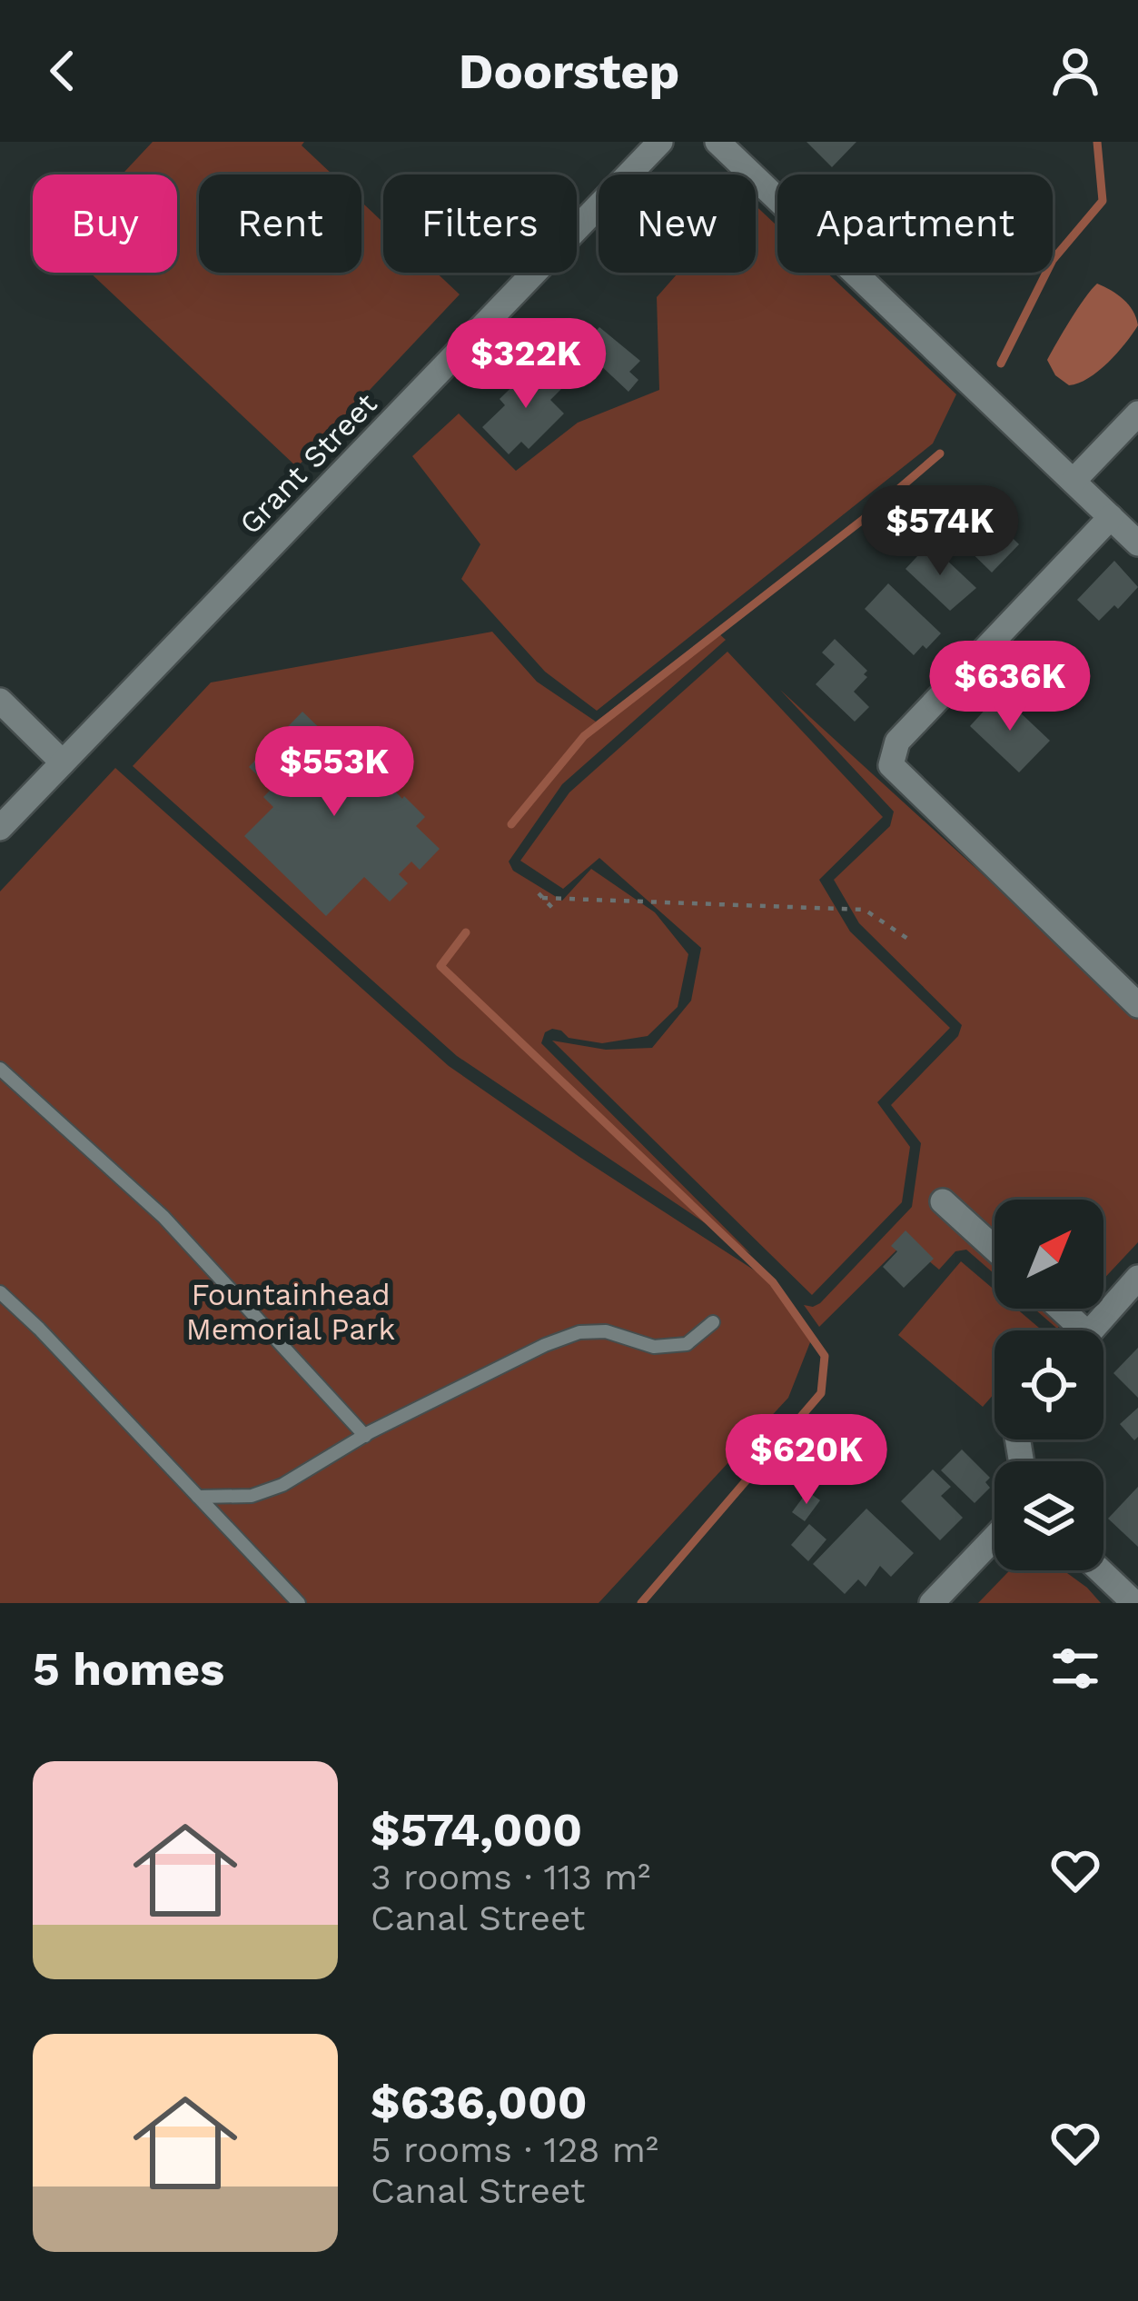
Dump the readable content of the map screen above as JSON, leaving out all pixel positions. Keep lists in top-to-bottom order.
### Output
{
  "streets": {
    "street": ["Grant Street"]
  },
  "parks": ["Fountainhead Memorial Park"],
  "north": "top right",
  "page": {
    "header": "Doorstep",
    "chip": [
      "Buy",
      "Rent",
      "Filters",
      "New",
      "Apartment"
    ],
    "price": [
      "$322K",
      "$574K",
      "$636K",
      "$553K",
      "$620K"
    ],
    "heading": "5 homes",
    "list": [
      {
        "name": "$574,000",
        "note": "3 rooms · 113 m² · Canal Street"
      },
      {
        "name": "$636,000",
        "note": "5 rooms · 128 m² · Canal Street"
      }
    ]
  }
}
